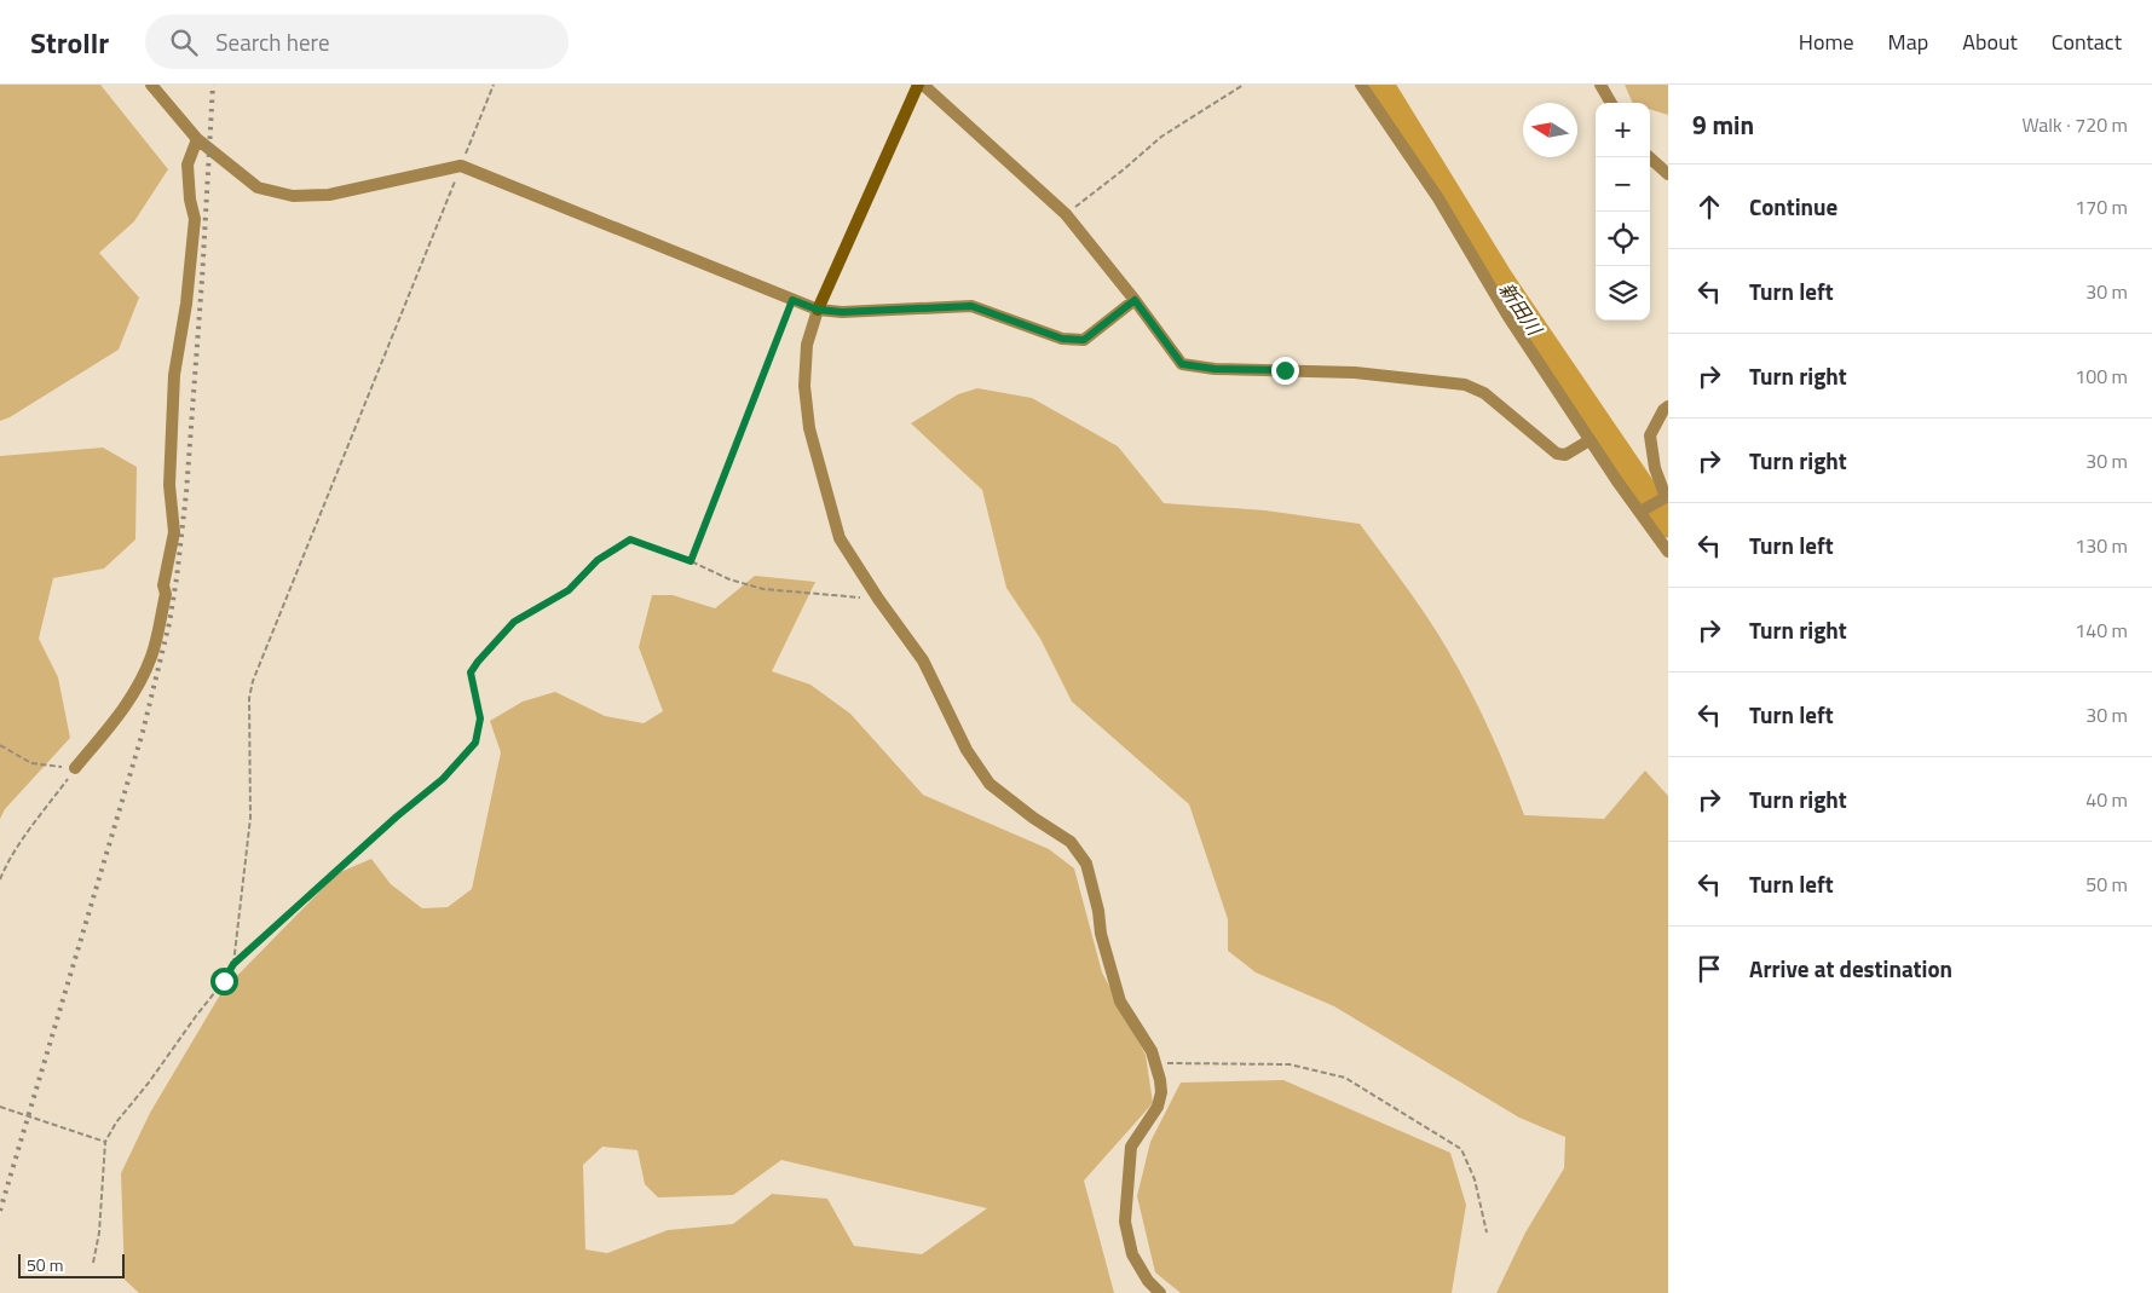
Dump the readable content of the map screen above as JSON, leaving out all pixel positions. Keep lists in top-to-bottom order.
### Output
{
  "water": ["新田川"],
  "scale_bar": "50 m",
  "north": "left",
  "page": {
    "header": "Strollr",
    "search": "Search here",
    "nav": [
      "Home",
      "Map",
      "About",
      "Contact"
    ],
    "heading": ["9 min", "Walk · 720 m"],
    "map_buttons": ["+", "−"],
    "list": [
      ["Continue", "170 m"],
      ["Turn left", "30 m"],
      ["Turn right", "100 m"],
      ["Turn right", "30 m"],
      ["Turn left", "130 m"],
      ["Turn right", "140 m"],
      ["Turn left", "30 m"],
      ["Turn right", "40 m"],
      ["Turn left", "50 m"],
      "Arrive at destination"
    ],
    "scale": "50 m"
  }
}
